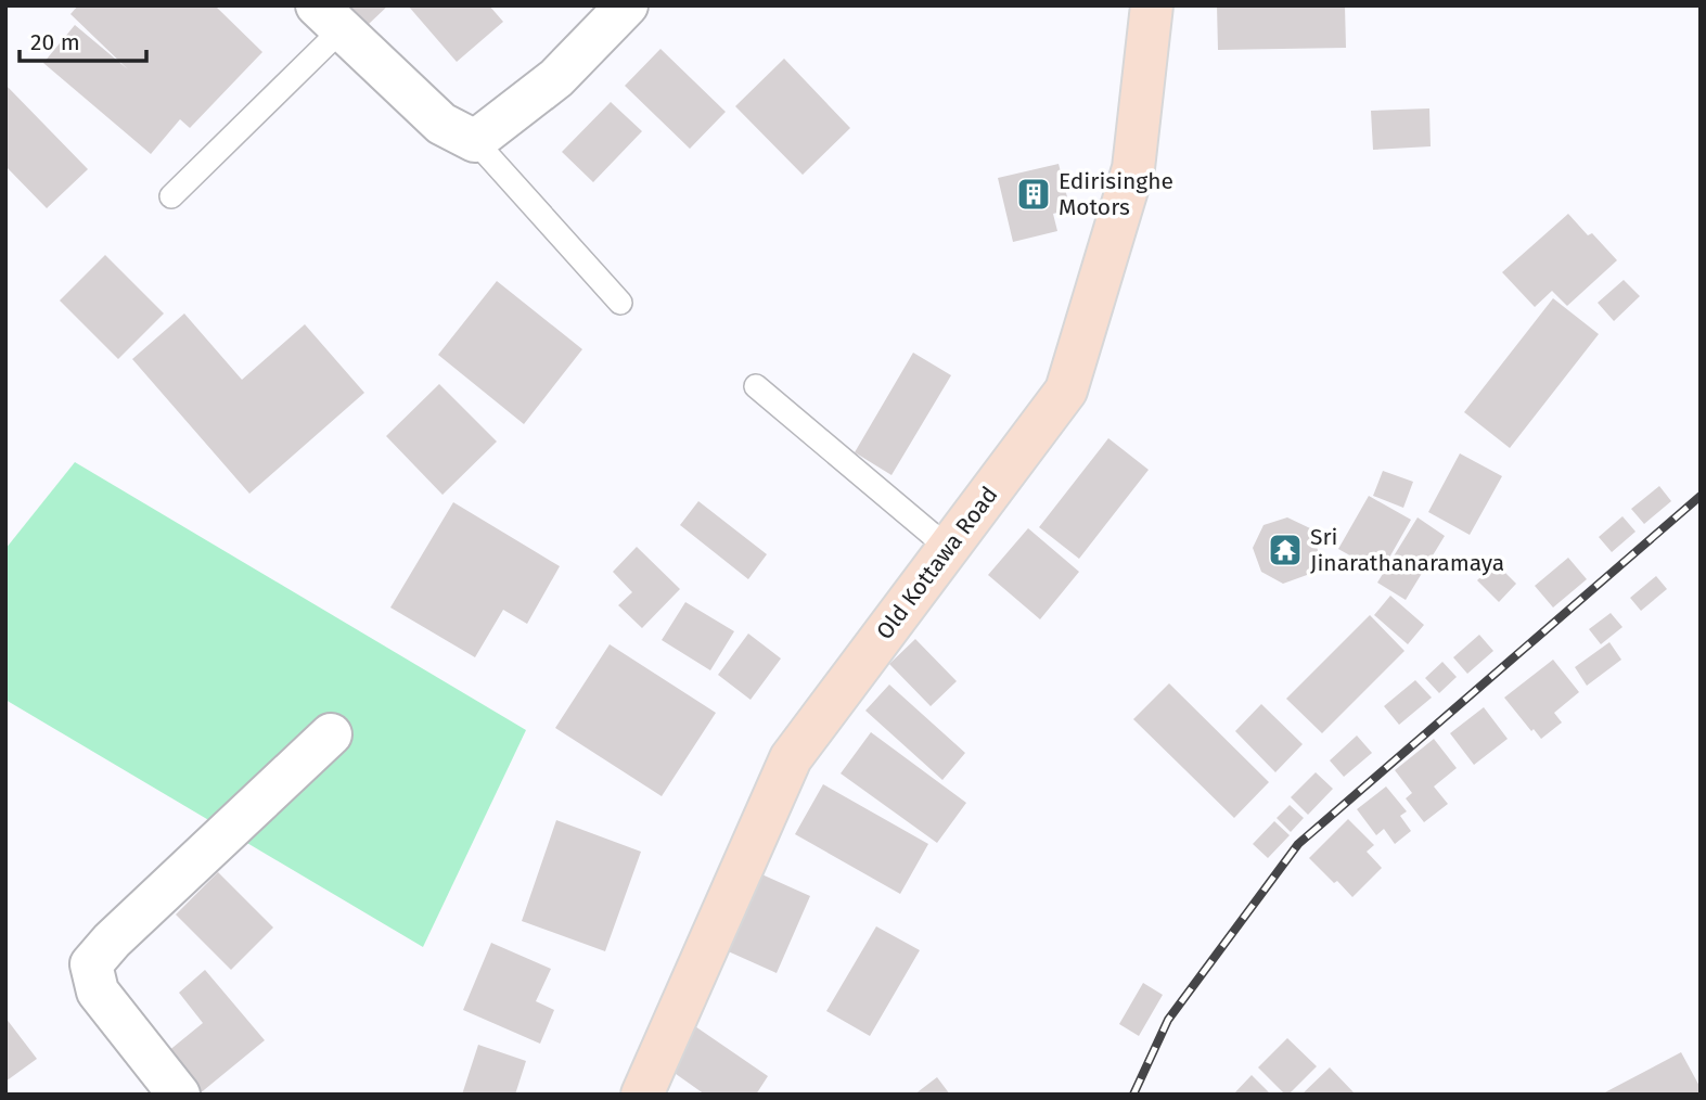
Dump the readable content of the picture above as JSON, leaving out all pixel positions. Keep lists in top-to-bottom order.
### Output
{
  "streets": {
    "main road": ["Old Kottawa Road"]
  },
  "places": {
    "building": ["Edirisinghe Motors"],
    "temple": ["Sri Jinarathanaramaya"]
  },
  "scale_bar": "20 m"
}
